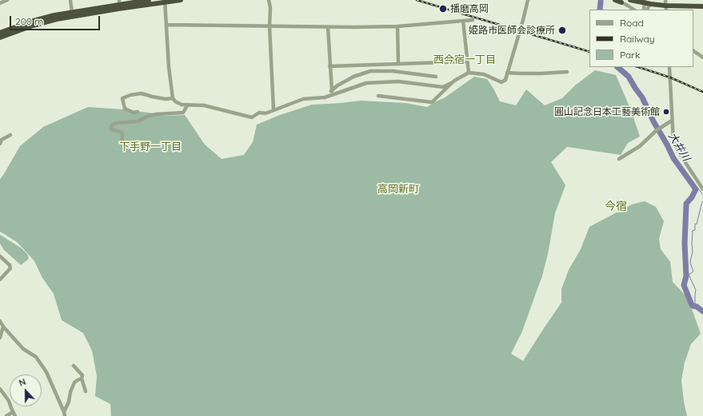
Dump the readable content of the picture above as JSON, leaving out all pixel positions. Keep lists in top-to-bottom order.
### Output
{
  "districts": [
    "西今宿一丁目",
    "下手野一丁目",
    "高岡新町",
    "今宿"
  ],
  "water": ["大井川"],
  "places": ["播磨高岡", "姫路市医師会診療所", "圓山記念日本工藝美術館"],
  "legend": ["Road", "Railway", "Park"],
  "scale_bar": "200 m",
  "north": "top"
}
